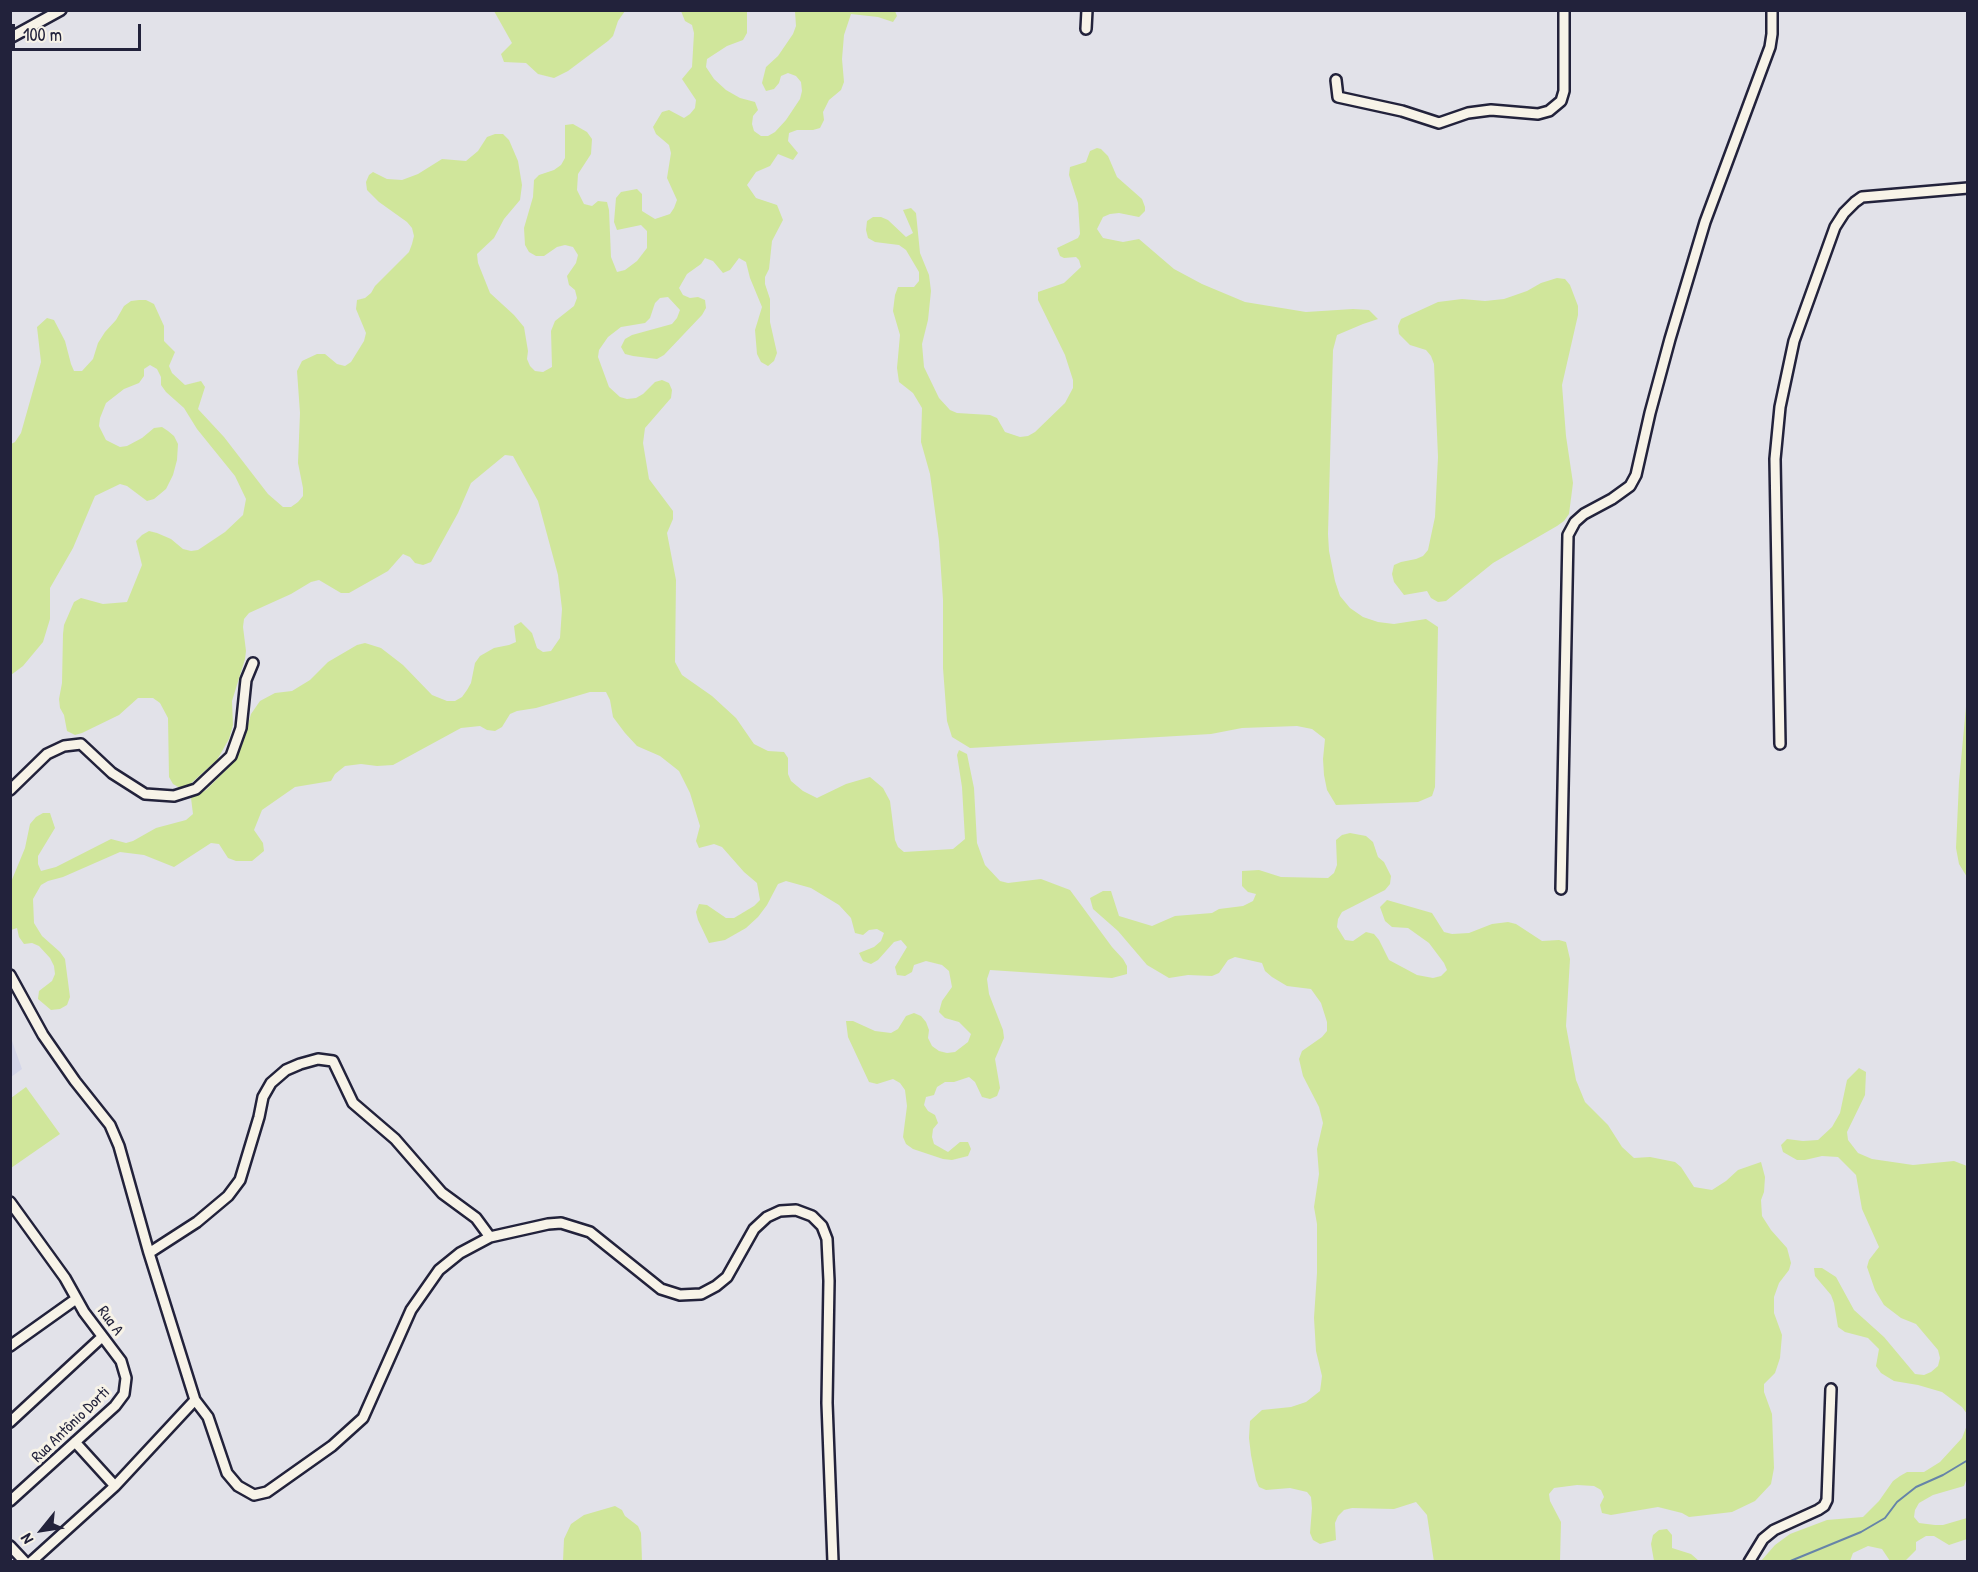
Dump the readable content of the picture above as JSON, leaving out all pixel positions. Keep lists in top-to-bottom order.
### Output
{
  "streets": {
    "street": ["Rua A", "Rua Antônio Dorti"]
  },
  "crossings": [
    ["Rua A", "Rua Antônio Dorti"]
  ],
  "scale_bar": "100 m",
  "north": "bottom left"
}
